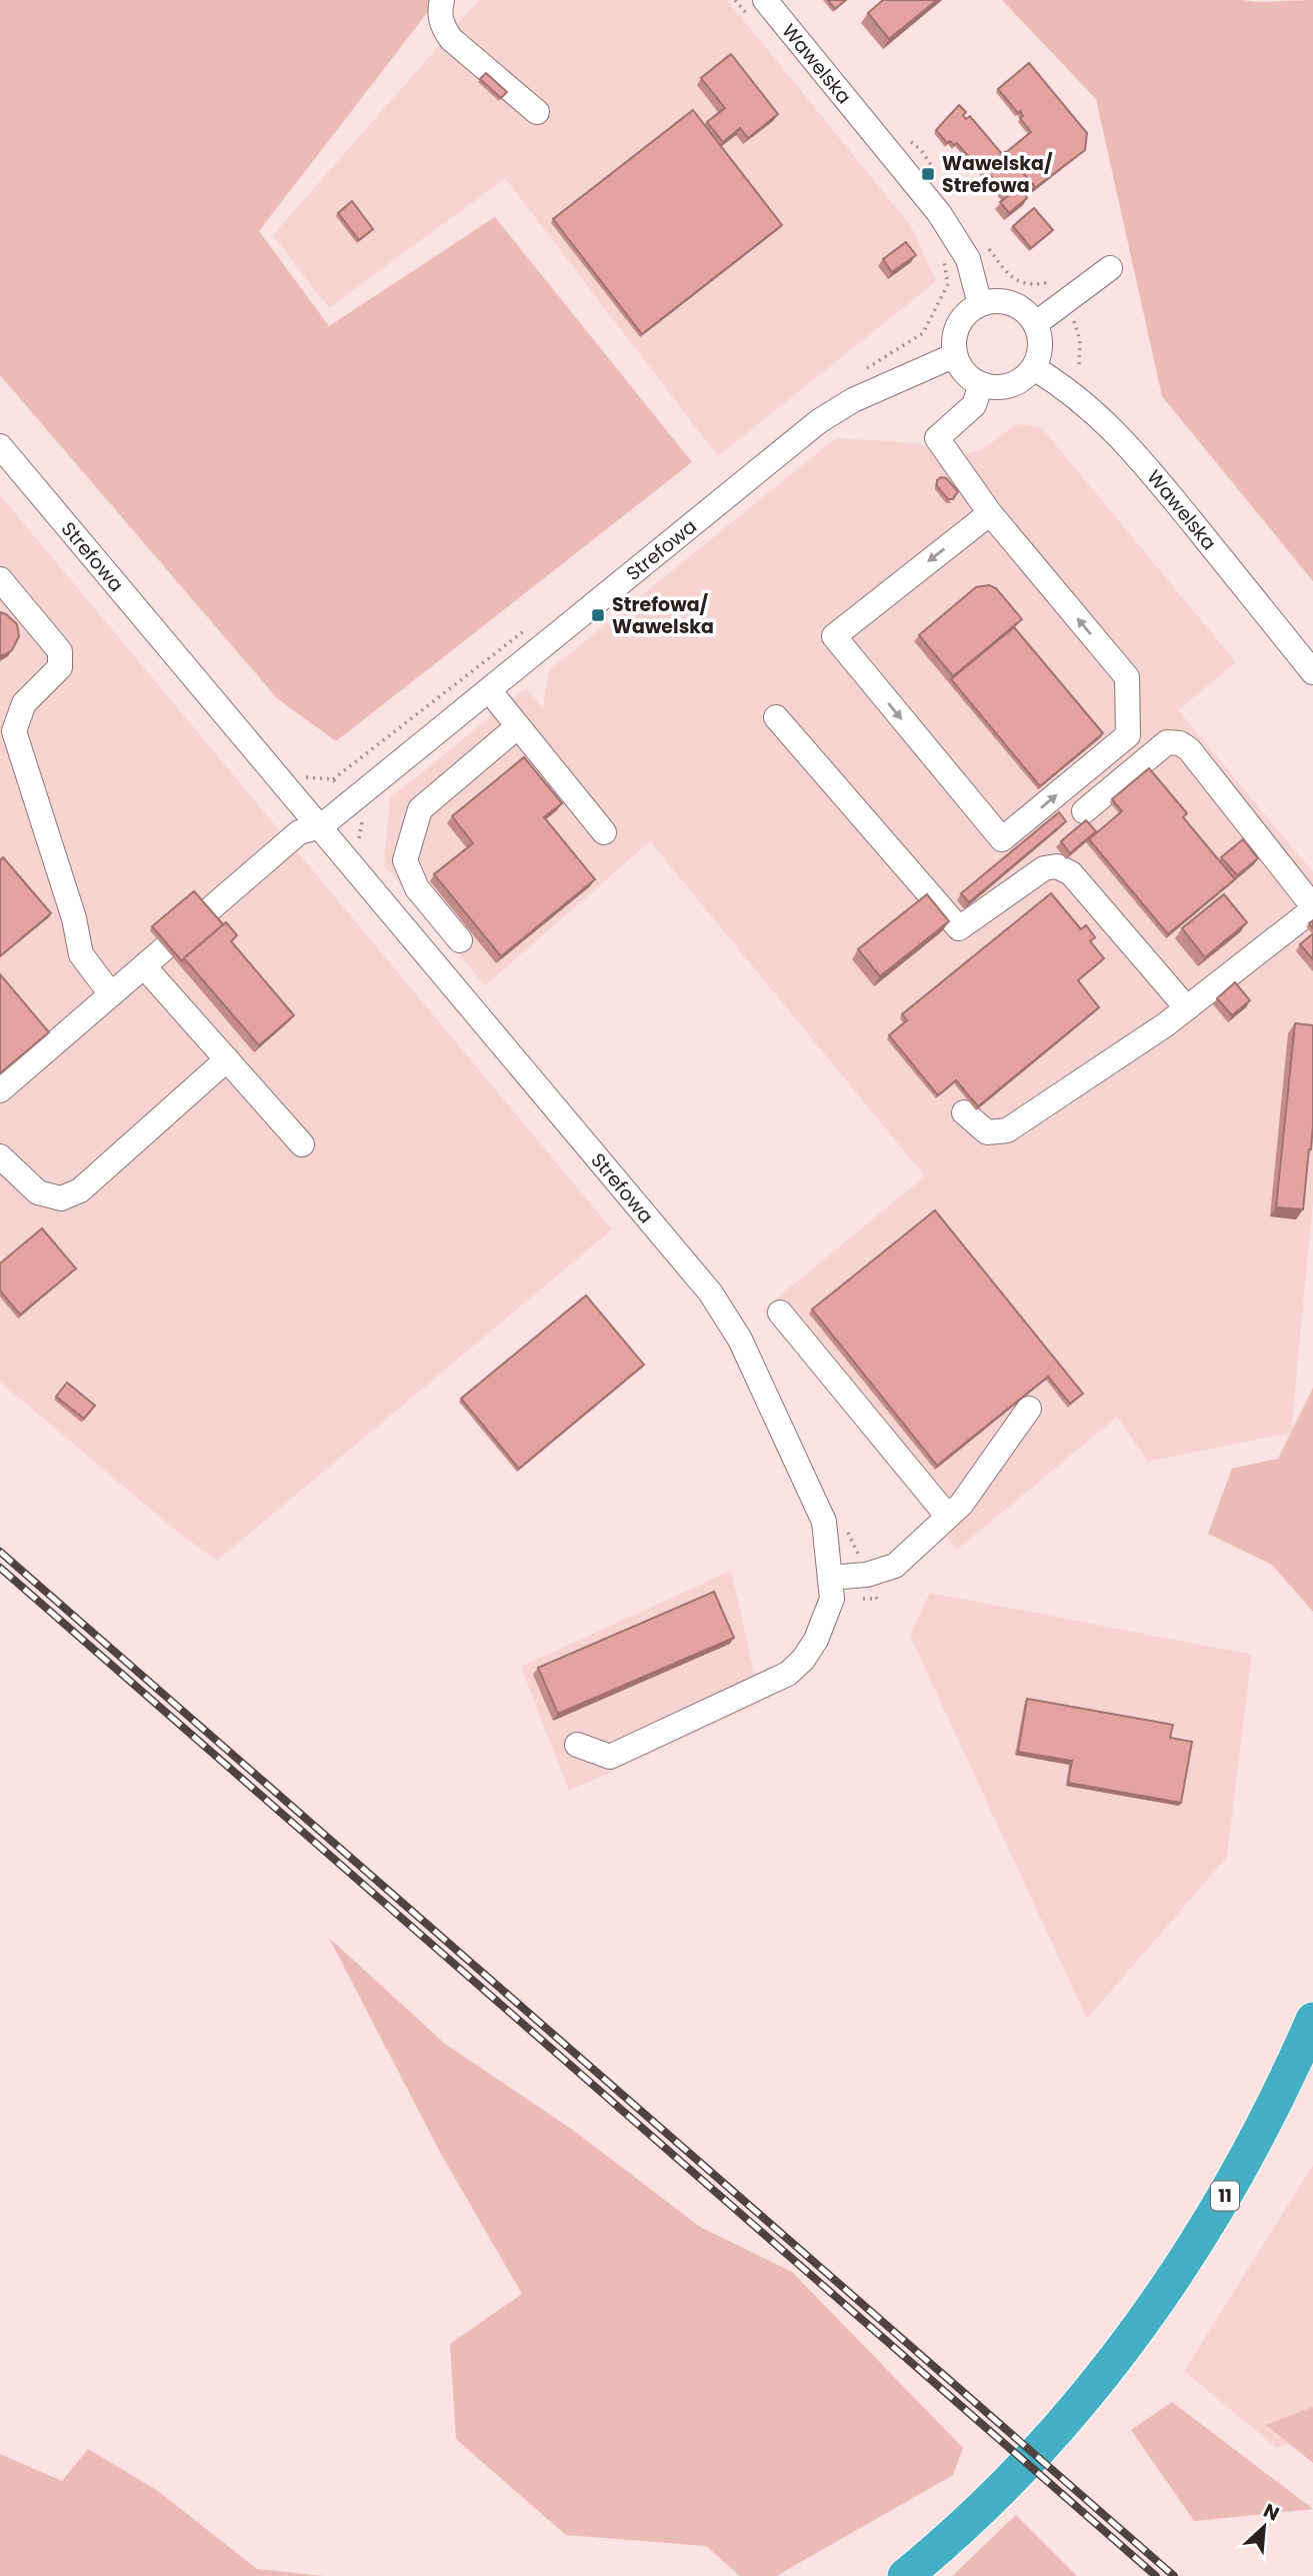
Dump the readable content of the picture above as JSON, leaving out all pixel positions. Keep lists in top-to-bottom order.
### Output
{
  "streets": {
    "highway": ["11"],
    "street": ["Wawelska", "Strefowa"]
  },
  "crossings": [
    ["Wawelska", "Strefowa"]
  ],
  "places": {
    "transit": ["Wawelska/ Strefowa", "Strefowa/ Wawelska"]
  },
  "north": "top right"
}
